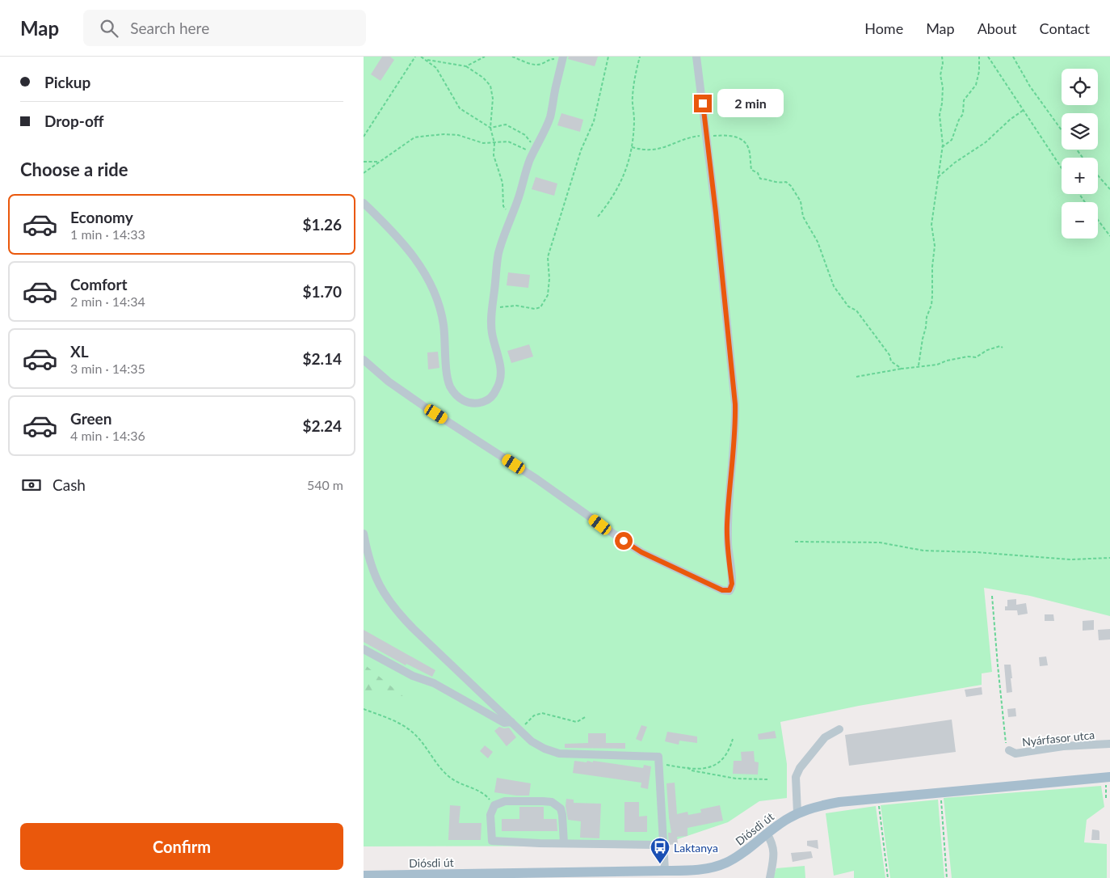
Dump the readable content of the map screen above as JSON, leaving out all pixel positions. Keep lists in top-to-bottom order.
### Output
{
  "streets": {
    "main road": ["Diósdi út"],
    "street": ["Nyárfasor utca"]
  },
  "places": {
    "bus stop": ["Laktanya"]
  },
  "page": {
    "header": "Map",
    "search": "Search here",
    "nav": [
      "Home",
      "Map",
      "About",
      "Contact"
    ],
    "banner": ["Pickup", "Drop-off"],
    "map_buttons": ["+", "−"],
    "bubble": "2 min",
    "heading": "Choose a ride",
    "list": [
      {
        "name": "Economy",
        "note": "1 min · 14:33",
        "value": "$1.26"
      },
      {
        "name": "Comfort",
        "note": "2 min · 14:34",
        "value": "$1.70"
      },
      {
        "name": "XL",
        "note": "3 min · 14:35",
        "value": "$2.14"
      },
      {
        "name": "Green",
        "note": "4 min · 14:36",
        "value": "$2.24"
      }
    ],
    "pay": ["Cash", "540 m"],
    "buttons": "Confirm"
  }
}
